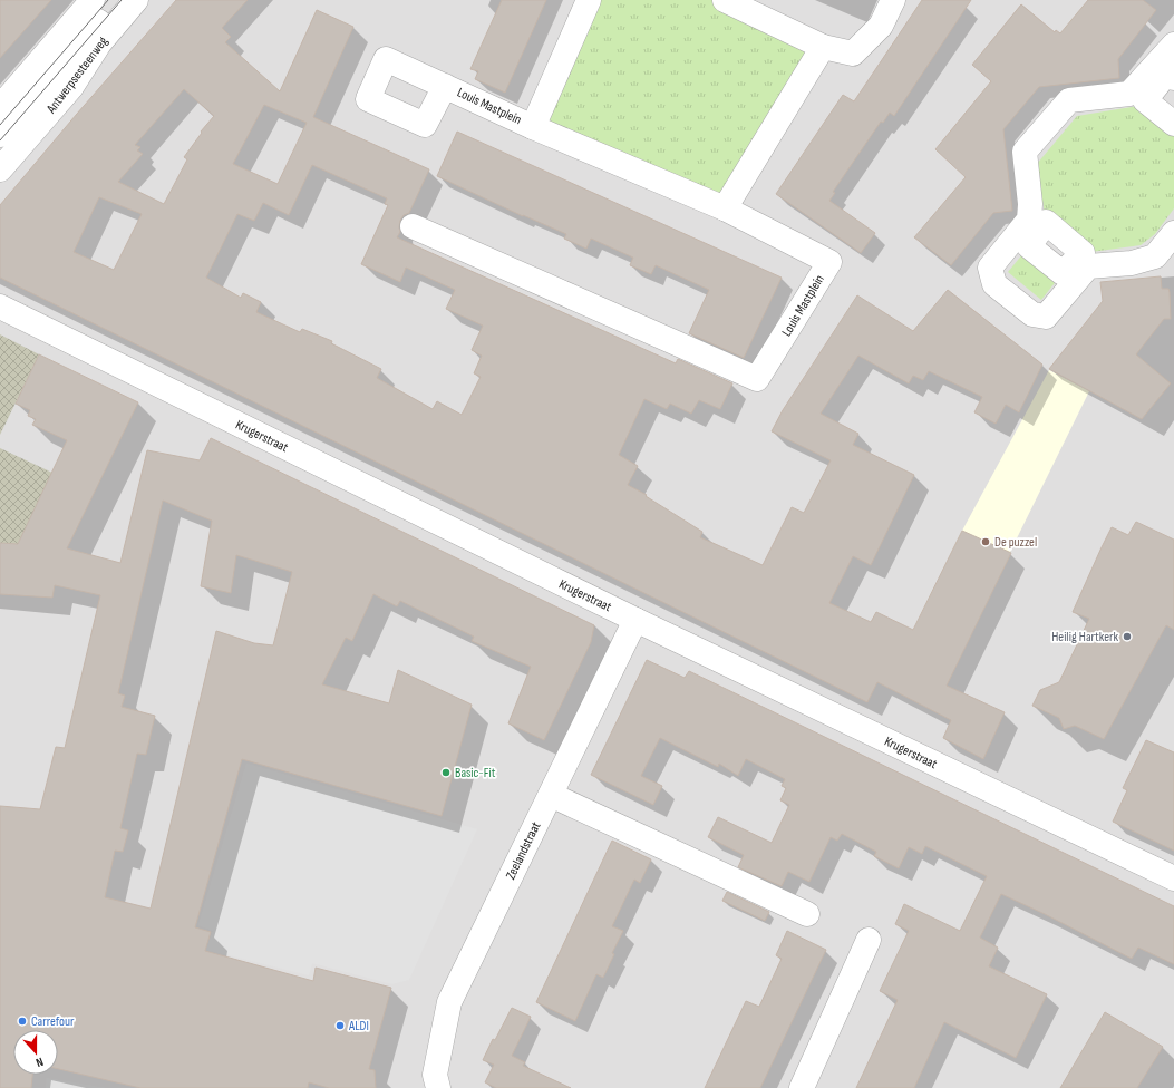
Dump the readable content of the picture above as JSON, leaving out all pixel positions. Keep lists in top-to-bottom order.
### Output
{
  "streets": {
    "street": [
      "Antwerpsesteenweg",
      "Louis Mastplein",
      "Krugerstraat",
      "Zeelandstraat"
    ]
  },
  "crossings": [
    ["Krugerstraat", "Zeelandstraat"]
  ],
  "places": [
    "De puzzel",
    "Heilig Hartkerk",
    "Basic-Fit",
    "Carrefour",
    "ALDI"
  ],
  "north": "bottom"
}
